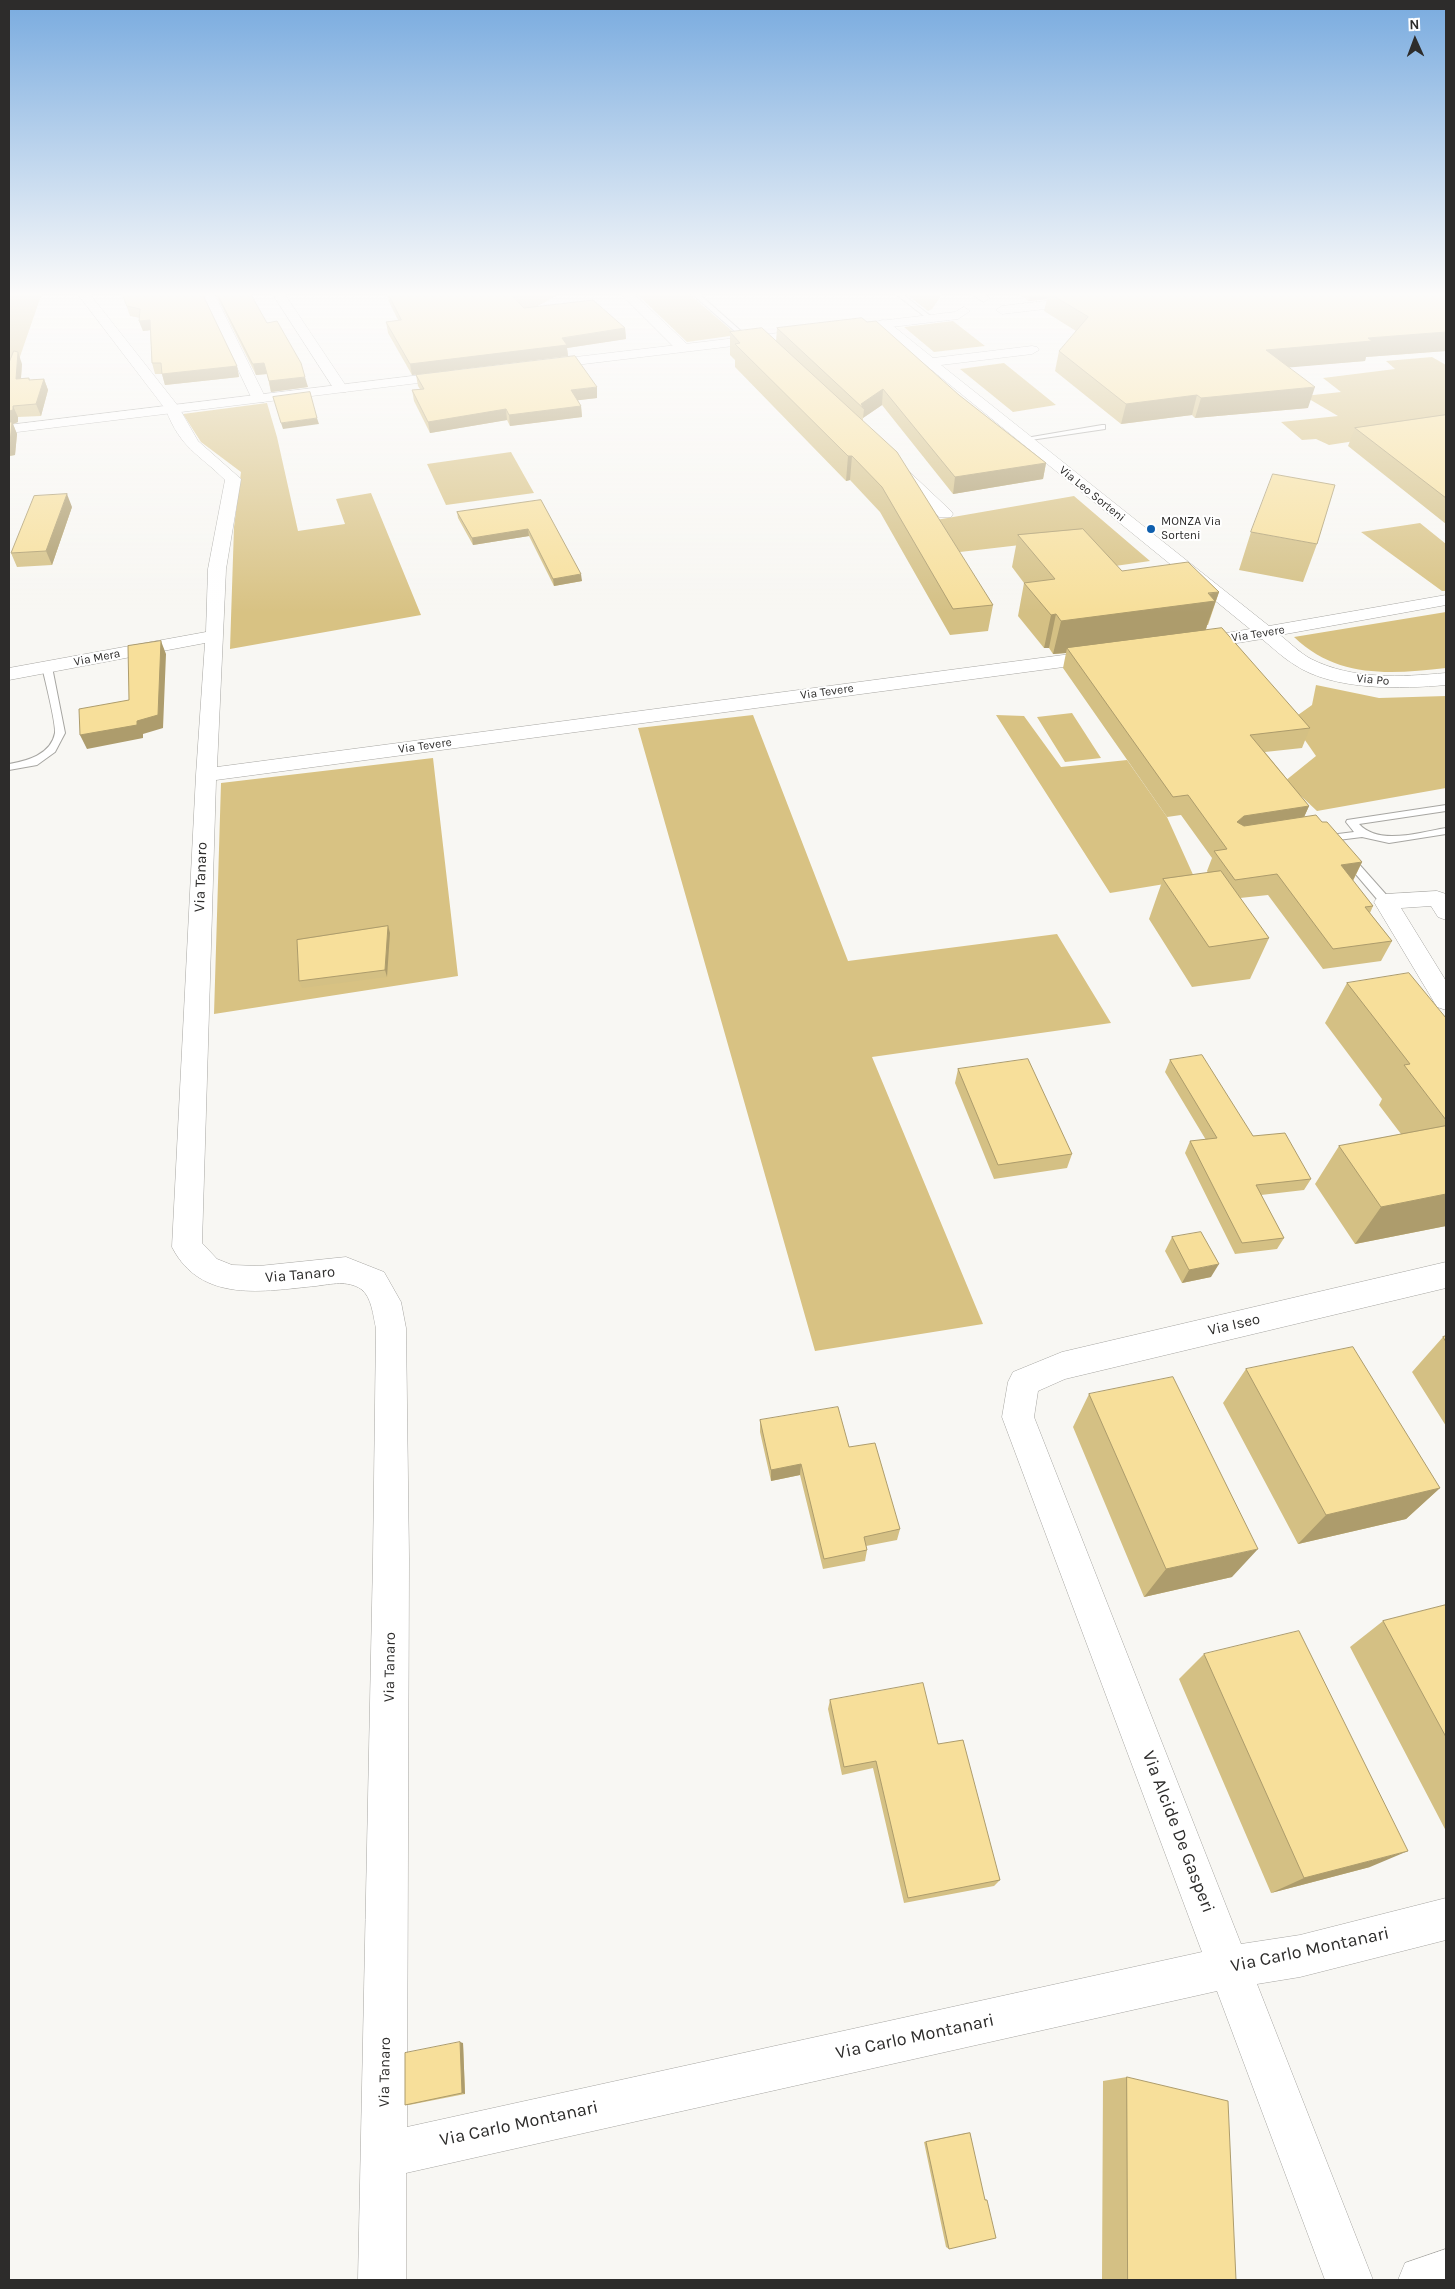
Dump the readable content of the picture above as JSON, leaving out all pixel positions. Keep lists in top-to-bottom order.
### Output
{
  "streets": {
    "street": [
      "Via Leo Sorteni",
      "Via Tevere",
      "Via Mera",
      "Via Po",
      "Via Tanaro",
      "Via Iseo",
      "Via Alcide De Gasperi",
      "Via Carlo Montanari"
    ]
  },
  "crossings": [
    ["Via Leo Sorteni", "Via Tevere"],
    ["Via Leo Sorteni", "Via Po"],
    ["Via Tevere", "Via Tanaro"],
    ["Via Mera", "Via Tanaro"],
    ["Via Tanaro", "Via Carlo Montanari"],
    ["Via Iseo", "Via Alcide De Gasperi"],
    ["Via Alcide De Gasperi", "Via Carlo Montanari"]
  ],
  "places": ["MONZA Via Sorteni"],
  "north": "top"
}
